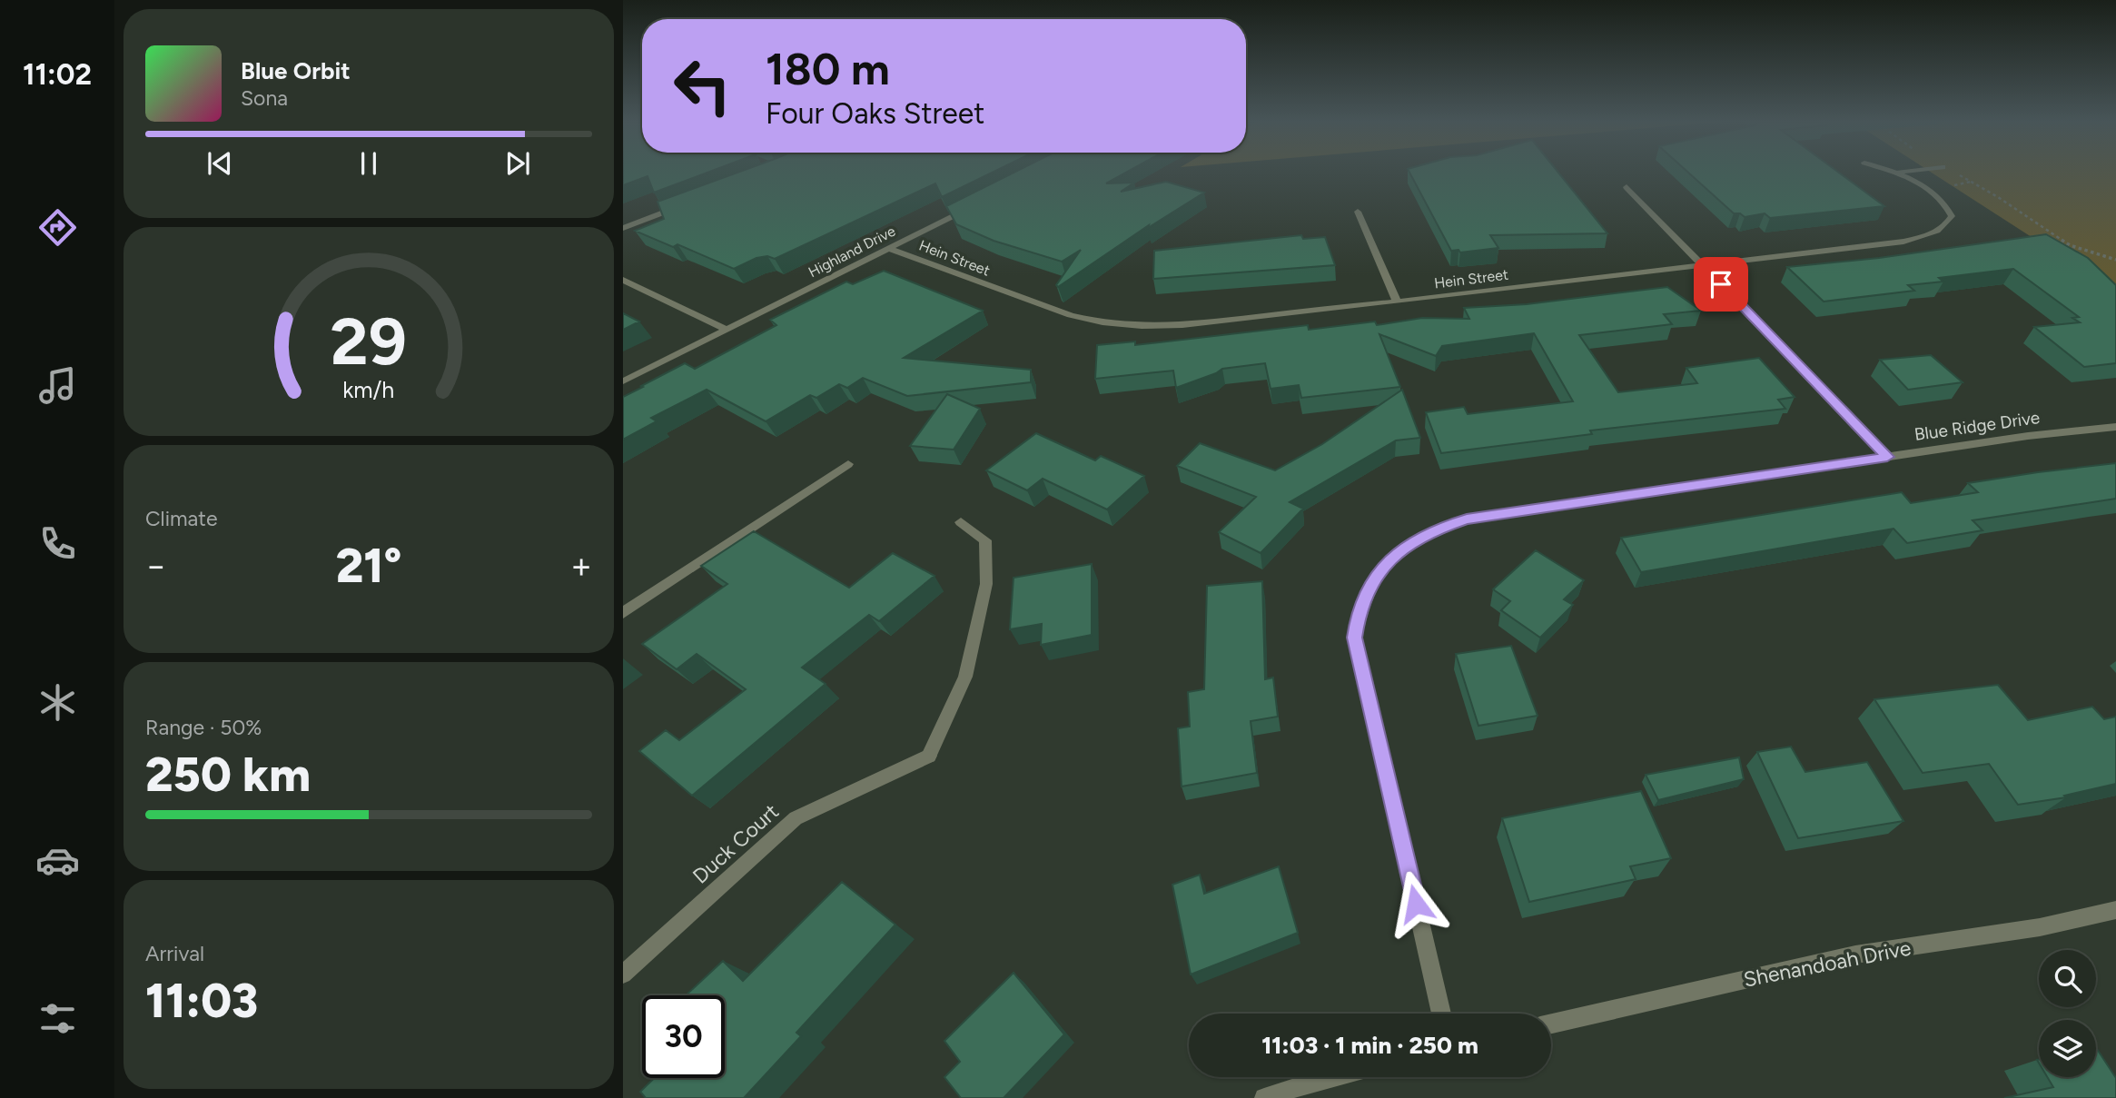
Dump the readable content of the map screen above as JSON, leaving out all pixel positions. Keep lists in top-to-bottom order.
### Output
{
  "streets": {
    "street": [
      "Highland Drive",
      "Hein Street",
      "Blue Ridge Drive",
      "Duck Court",
      "Shenandoah Drive"
    ]
  },
  "crossings": [
    ["Highland Drive", "Hein Street"]
  ],
  "page": {
    "tabs": "11:02",
    "turn": ["180 m", "Four Oaks Street"],
    "song": ["Blue Orbit", "Sona"],
    "tile": [
      "Climate",
      ["Range · 50%", "250 km"],
      ["Arrival", "11:03"]
    ],
    "heat": ["−", "21°", "+"],
    "limit": "30",
    "trip": "11:03 · 1 min · 250 m",
    "gauge": ["29", "km/h"]
  }
}
